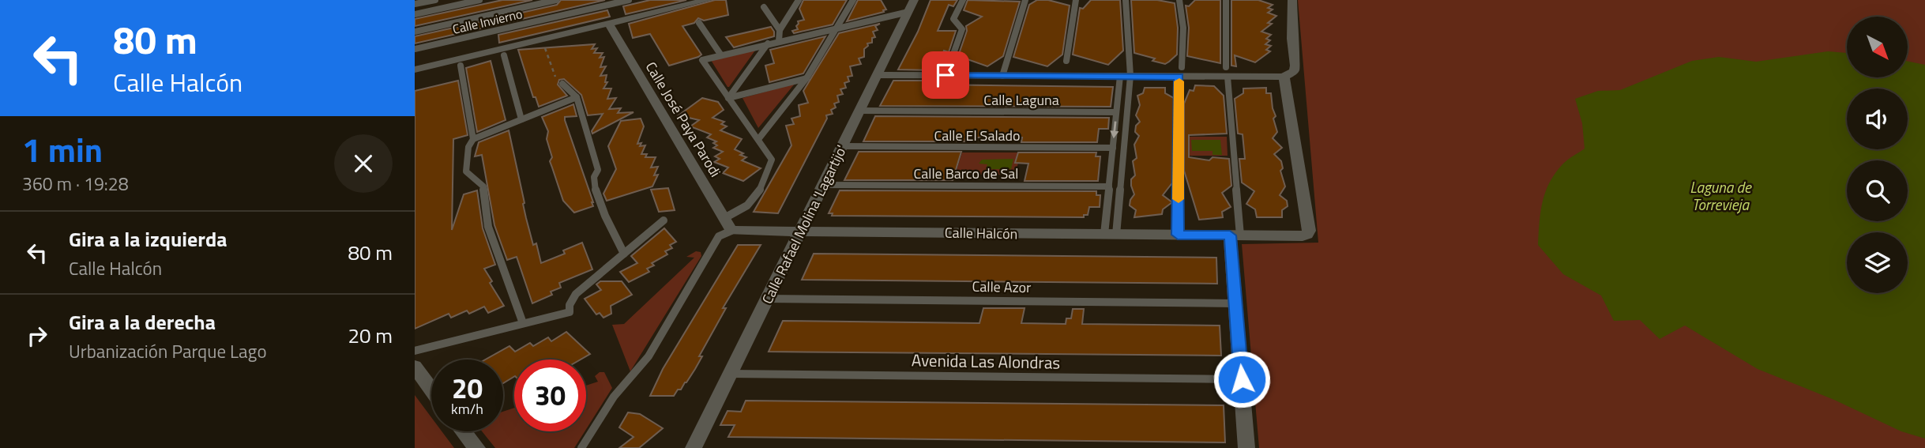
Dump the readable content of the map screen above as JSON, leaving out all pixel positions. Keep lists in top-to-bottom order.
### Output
{
  "streets": {
    "street": ["Calle José Paya Parodi", "Calle Rafael Molina 'Lagartijo'", "Calle Halcón"],
    "lane": [
      "Calle Invierno",
      "Calle Laguna",
      "Calle El Salado",
      "Calle Barco de Sal",
      "Calle Azor",
      "Avenida Las Alondras"
    ]
  },
  "crossings": [
    ["Calle Laguna", "Calle Rafael Molina 'Lagartijo'"],
    ["Calle José Paya Parodi", "Calle Halcón"],
    ["Calle El Salado", "Calle Rafael Molina 'Lagartijo'"],
    ["Calle Barco de Sal", "Calle Rafael Molina 'Lagartijo'"],
    ["Calle Rafael Molina 'Lagartijo'", "Calle Halcón"],
    ["Calle Rafael Molina 'Lagartijo'", "Calle Azor"],
    ["Calle Rafael Molina 'Lagartijo'", "Avenida Las Alondras"]
  ],
  "water": ["Laguna de Torrevieja"],
  "north": "bottom right",
  "page": {
    "turn": ["80 m", "Calle Halcón"],
    "heading": ["1 min", "360 m · 19:28"],
    "list": [
      {
        "name": "Gira a la izquierda",
        "note": "Calle Halcón",
        "value": "80 m"
      },
      {
        "name": "Gira a la derecha",
        "note": "Urbanización Parque Lago",
        "value": "20 m"
      }
    ],
    "speed": "20 km/h",
    "limit": "30"
  }
}
